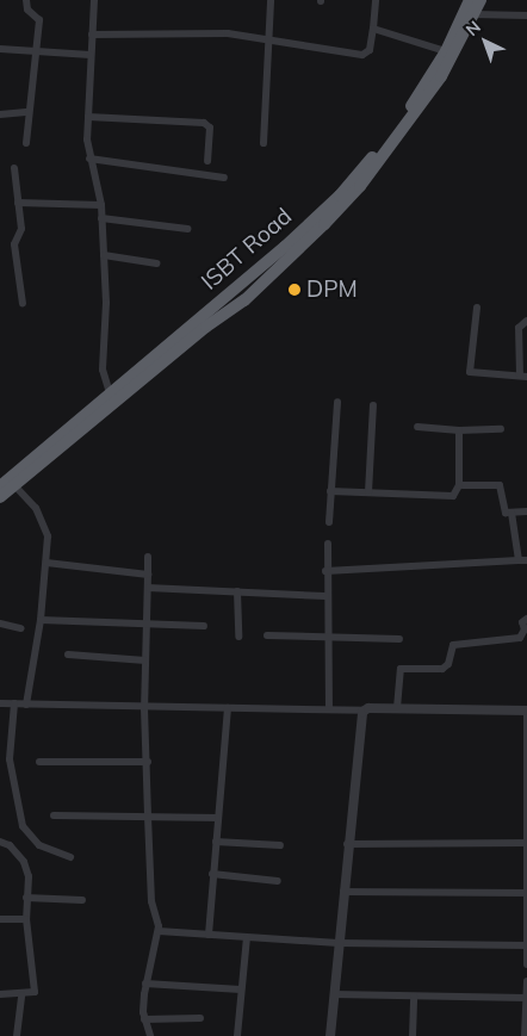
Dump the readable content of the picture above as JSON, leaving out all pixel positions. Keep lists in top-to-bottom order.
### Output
{
  "streets": {
    "highway": ["ISBT Road"]
  },
  "places": ["DPM"],
  "north": "top left"
}
